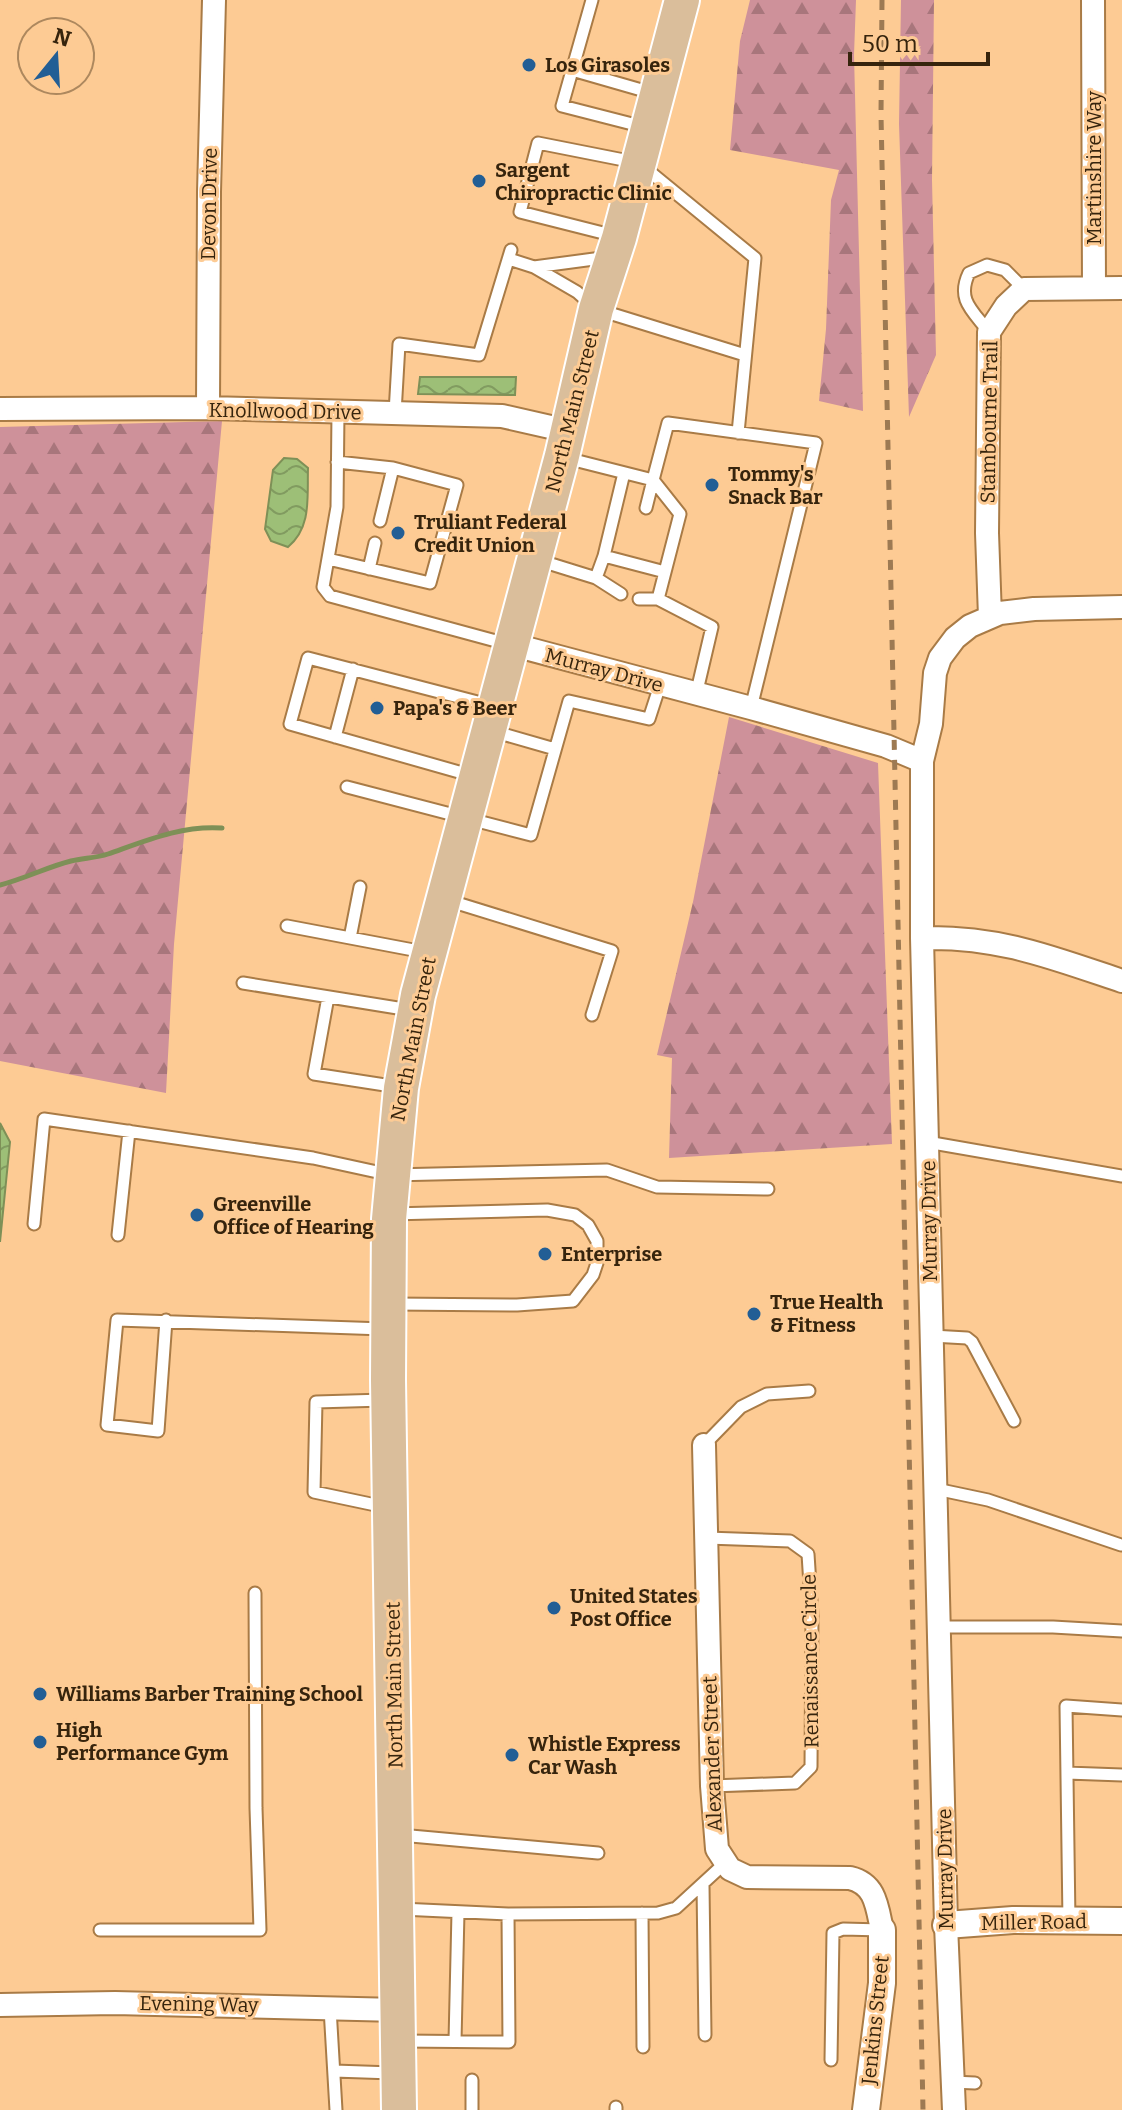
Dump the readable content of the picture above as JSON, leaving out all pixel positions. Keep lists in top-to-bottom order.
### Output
{
  "streets": {
    "main road": ["North Main Street"],
    "street": [
      "Martinshire Way",
      "Devon Drive",
      "Knollwood Drive",
      "Stambourne Trail",
      "Murray Drive",
      "Alexander Street",
      "Miller Road",
      "Evening Way",
      "Jenkins Street"
    ],
    "lane": ["Renaissance Circle"]
  },
  "crossings": [
    ["Devon Drive", "Knollwood Drive"],
    ["Knollwood Drive", "North Main Street"],
    ["North Main Street", "Murray Drive"],
    ["North Main Street", "Evening Way"],
    ["Murray Drive", "Miller Road"],
    ["Renaissance Circle", "Alexander Street"]
  ],
  "places": [
    "Los Girasoles",
    "Sargent Chiropractic Clinic",
    "Tommy's Snack Bar",
    "Truliant Federal Credit Union",
    "Papa's & Beer",
    "Greenville Office of Hearing",
    "Enterprise",
    "True Health & Fitness",
    "United States Post Office",
    "Williams Barber Training School",
    "High Performance Gym",
    "Whistle Express Car Wash"
  ],
  "scale_bar": "50 m",
  "north": "top"
}
